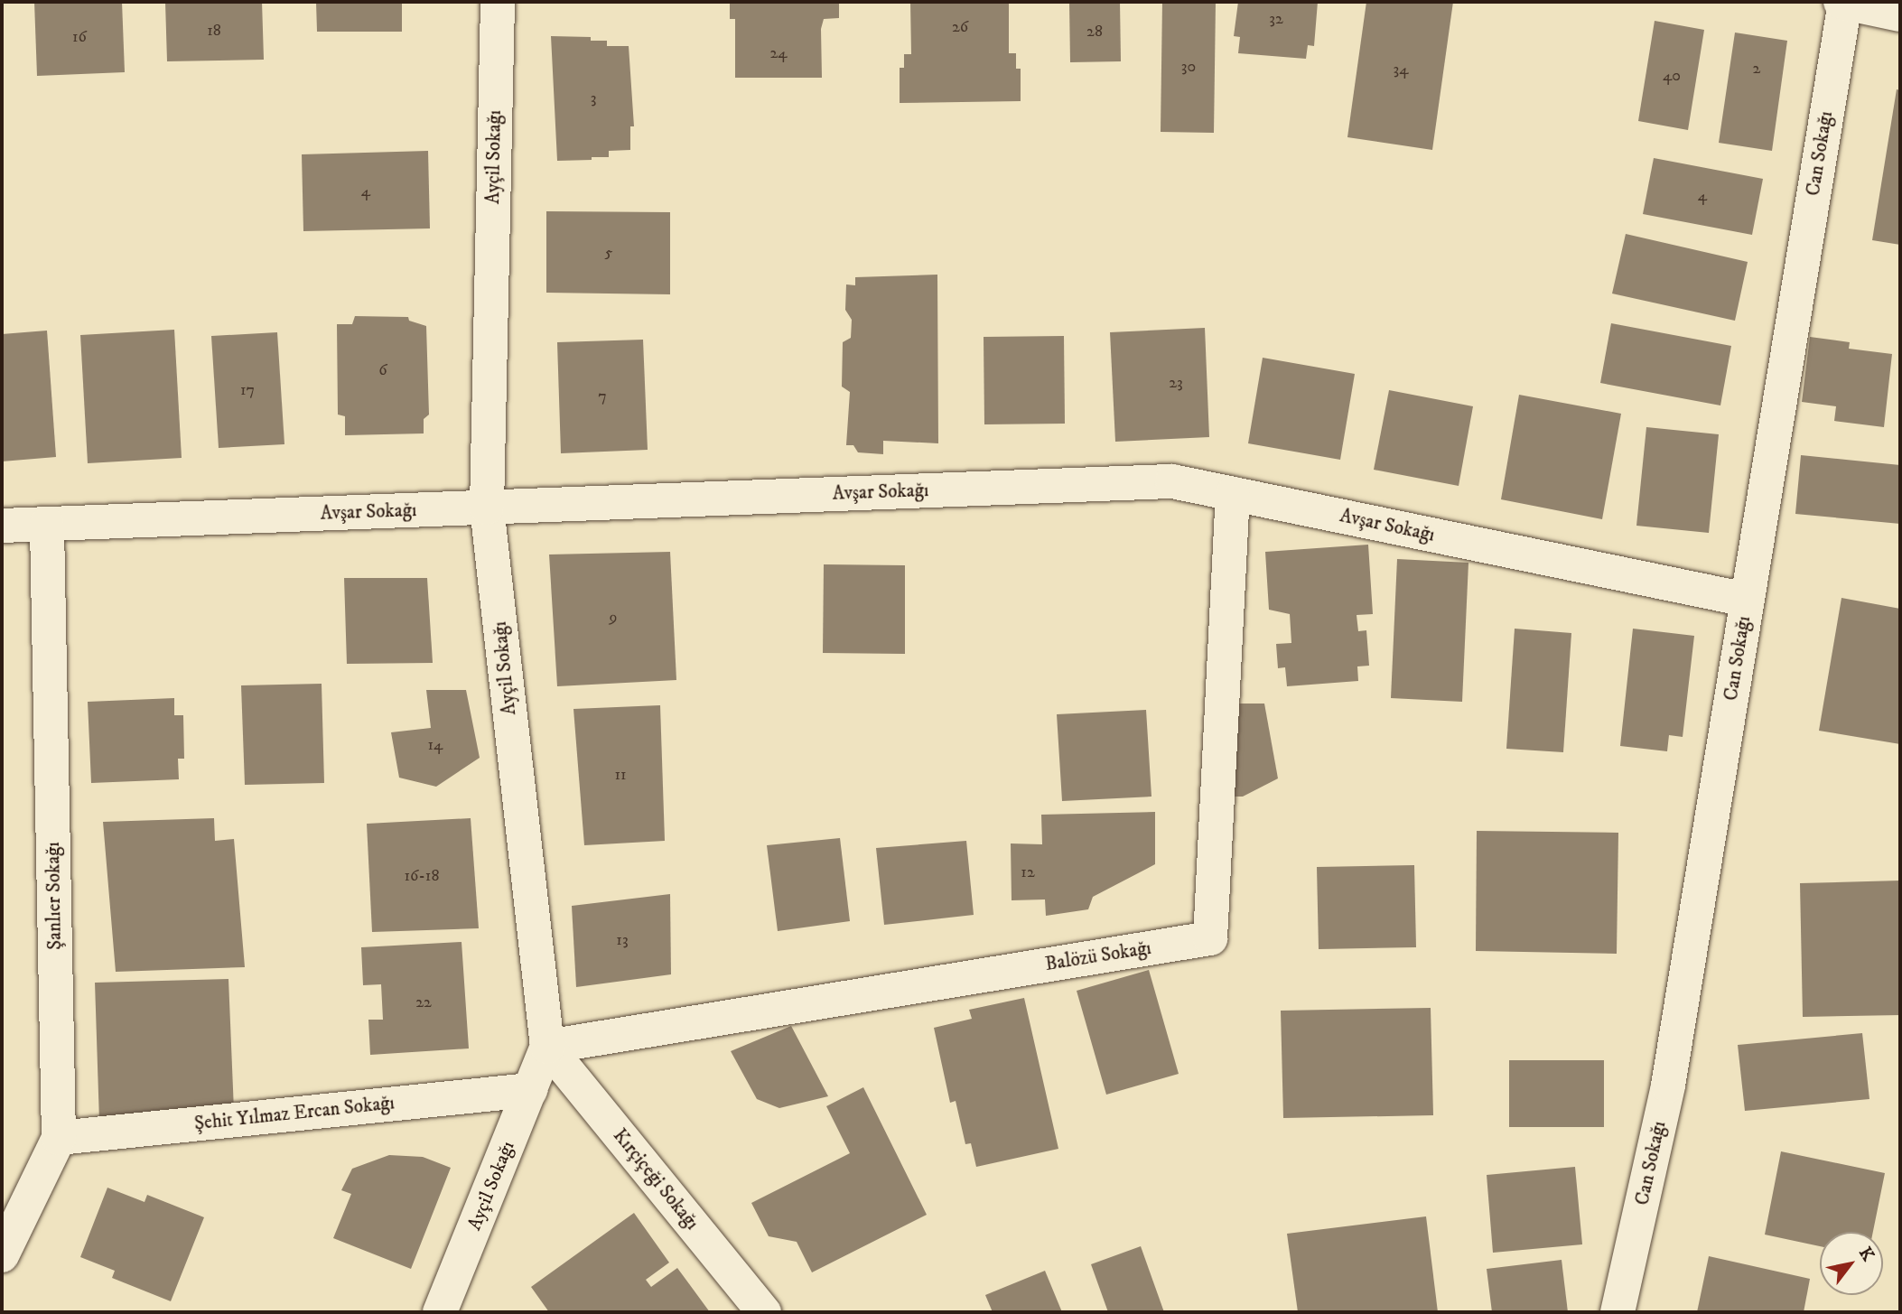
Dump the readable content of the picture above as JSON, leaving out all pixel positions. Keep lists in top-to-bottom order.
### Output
{
  "streets": {
    "street": [
      "Can Sokağı",
      "Ayçil Sokağı",
      "Avşar Sokağı",
      "Şanlıer Sokağı",
      "Balözü Sokağı",
      "Şehit Yılmaz Ercan Sokağı",
      "Kırçiçeği Sokağı"
    ]
  },
  "crossings": [
    ["Can Sokağı", "Avşar Sokağı"],
    ["Ayçil Sokağı", "Avşar Sokağı"],
    ["Ayçil Sokağı", "Balözü Sokağı"],
    ["Ayçil Sokağı", "Şehit Yılmaz Ercan Sokağı"],
    ["Ayçil Sokağı", "Kırçiçeği Sokağı"],
    ["Avşar Sokağı", "Şanlıer Sokağı"],
    ["Avşar Sokağı", "Balözü Sokağı"],
    ["Şanlıer Sokağı", "Şehit Yılmaz Ercan Sokağı"],
    ["Balözü Sokağı", "Kırçiçeği Sokağı"]
  ],
  "house_numbers": [
    "32",
    "26",
    "18",
    "28",
    "16",
    "24",
    "30",
    "2",
    "34",
    "40",
    "3",
    "4",
    "4",
    "5",
    "6",
    "23",
    "17",
    "7",
    "9",
    "14",
    "11",
    "12",
    "16-18",
    "13",
    "22"
  ],
  "north": "top right"
}
